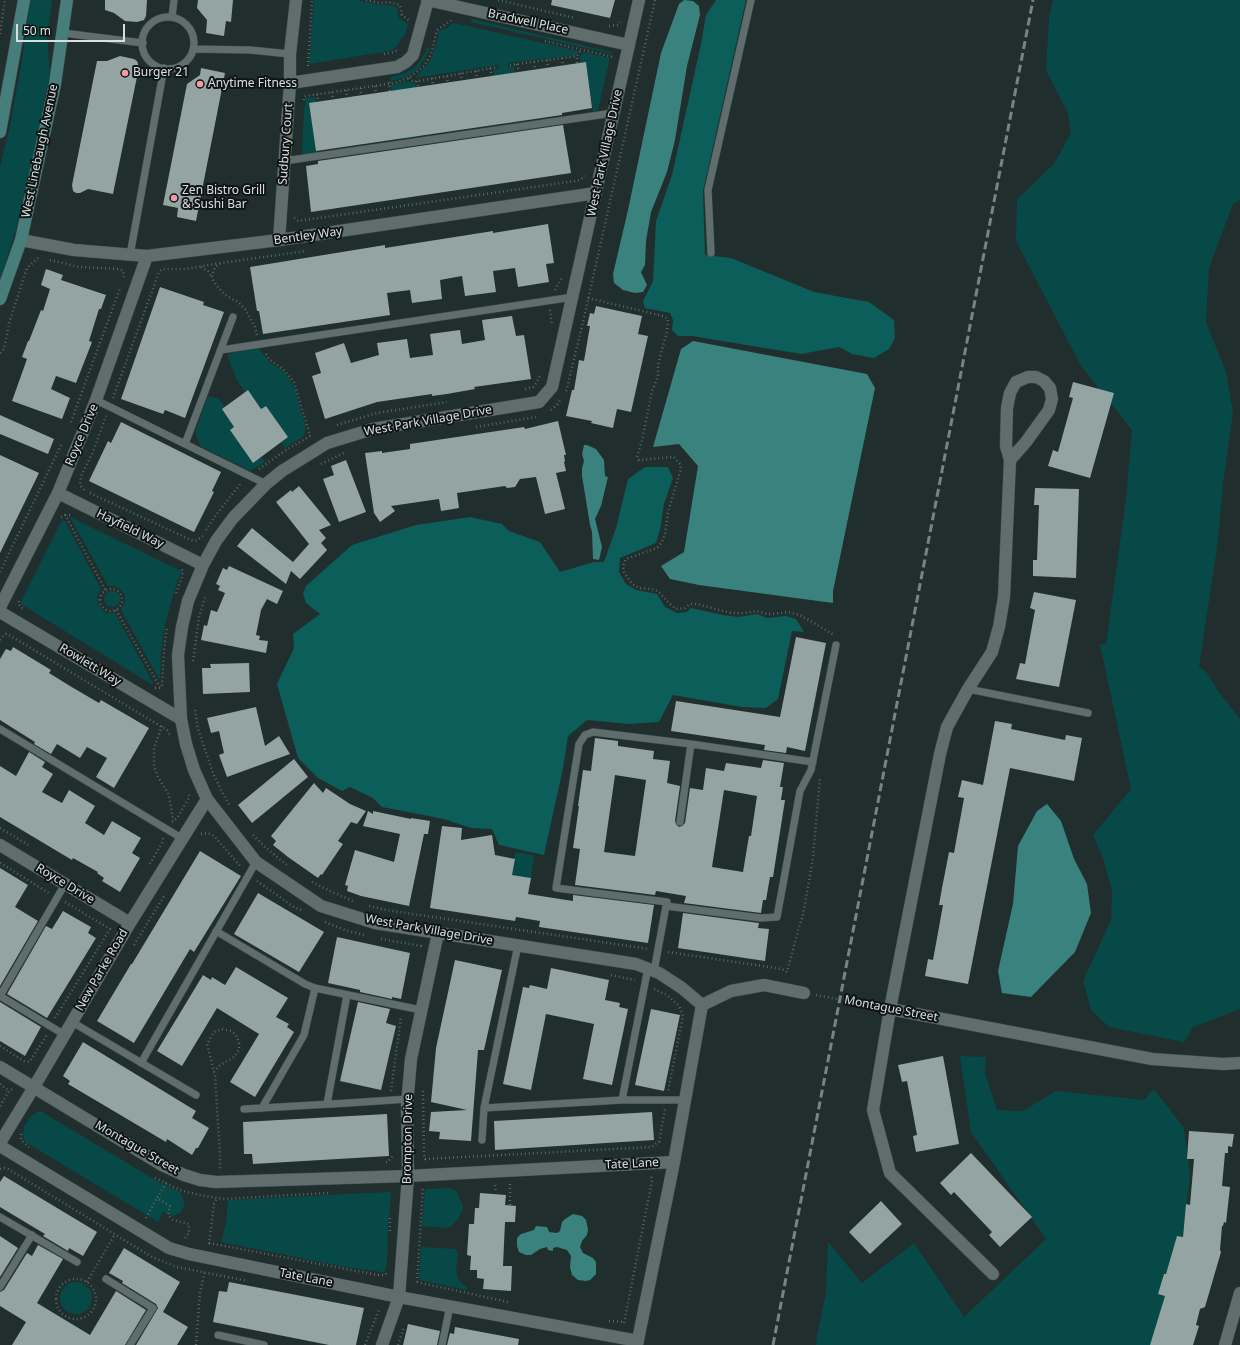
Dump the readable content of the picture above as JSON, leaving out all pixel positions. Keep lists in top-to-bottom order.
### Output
{
  "streets": {
    "main road": ["West Linebaugh Avenue"],
    "street": [
      "Bradwell Place",
      "Sudbury Court",
      "West Park Village Drive",
      "Bentley Way",
      "Royce Drive",
      "Hayfield Way",
      "Rowlett Way",
      "New Parke Road",
      "Montague Street",
      "Brompton Drive",
      "Tate Lane"
    ]
  },
  "crossings": [
    ["Bradwell Place", "West Park Village Drive"],
    ["Sudbury Court", "Bentley Way"],
    ["West Linebaugh Avenue", "Bentley Way"],
    ["West Park Village Drive", "Bentley Way"],
    ["West Park Village Drive", "Hayfield Way"],
    ["West Park Village Drive", "Rowlett Way"],
    ["West Park Village Drive", "New Parke Road"],
    ["West Park Village Drive", "Brompton Drive"],
    ["Bentley Way", "Royce Drive"],
    ["Royce Drive", "Hayfield Way"],
    ["Royce Drive", "New Parke Road"],
    ["New Parke Road", "Montague Street"],
    ["New Parke Road", "Tate Lane"],
    ["Montague Street", "Brompton Drive"],
    ["Montague Street", "Tate Lane"],
    ["Brompton Drive", "Tate Lane"]
  ],
  "places": ["Burger 21", "Anytime Fitness", "Zen Bistro Grill & Sushi Bar"],
  "scale_bar": "50 m"
}
